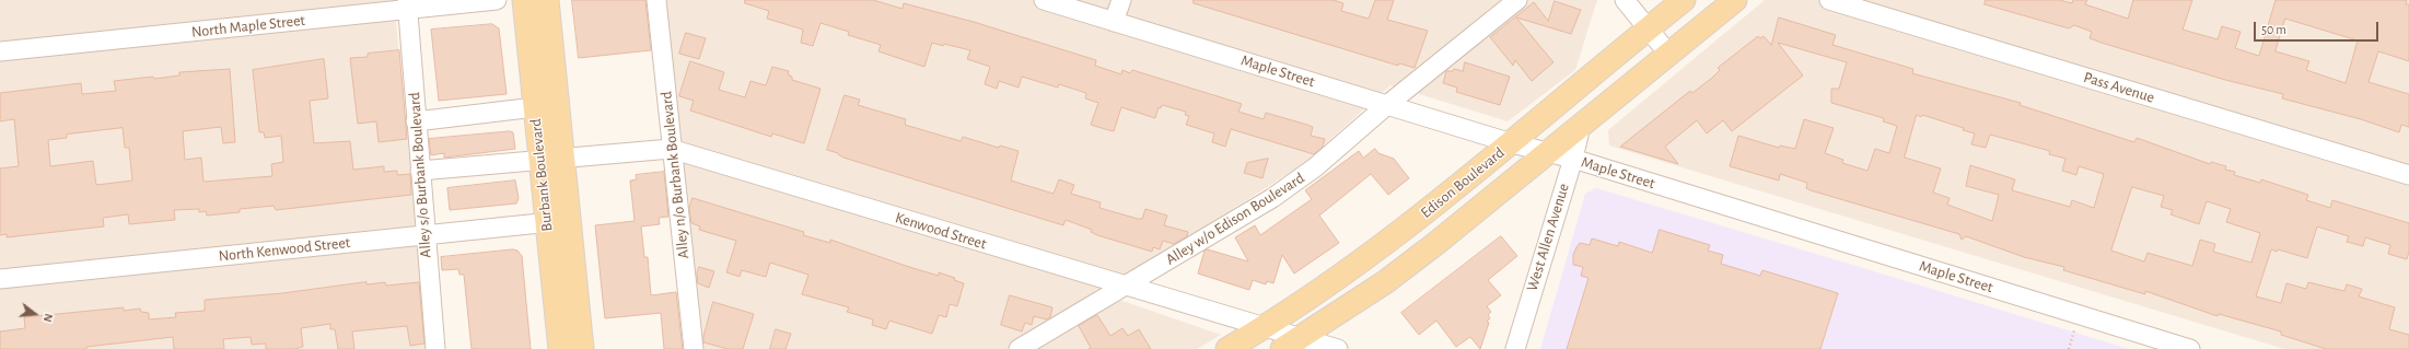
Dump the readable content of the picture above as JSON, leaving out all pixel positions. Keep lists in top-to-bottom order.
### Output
{
  "streets": {
    "main road": ["Burbank Boulevard", "Edison Boulevard"],
    "street": [
      "North Maple Street",
      "Maple Street",
      "Pass Avenue",
      "Alley s/o Burbank Boulevard",
      "Alley n/o Burbank Boulevard",
      "Alley w/o Edison Boulevard",
      "Kenwood Street",
      "West Allen Avenue",
      "North Kenwood Street"
    ]
  },
  "crossings": [
    ["North Maple Street", "Alley s/o Burbank Boulevard"],
    ["Maple Street", "Edison Boulevard"],
    ["Maple Street", "Alley w/o Edison Boulevard"],
    ["Maple Street", "West Allen Avenue"],
    ["Alley s/o Burbank Boulevard", "Kenwood Street"],
    ["Alley s/o Burbank Boulevard", "North Kenwood Street"],
    ["Burbank Boulevard", "Kenwood Street"],
    ["Burbank Boulevard", "North Kenwood Street"],
    ["Alley n/o Burbank Boulevard", "Kenwood Street"],
    ["Edison Boulevard", "Kenwood Street"],
    ["Edison Boulevard", "West Allen Avenue"],
    ["Alley w/o Edison Boulevard", "Kenwood Street"]
  ],
  "scale_bar": "50 m",
  "north": "right"
}
